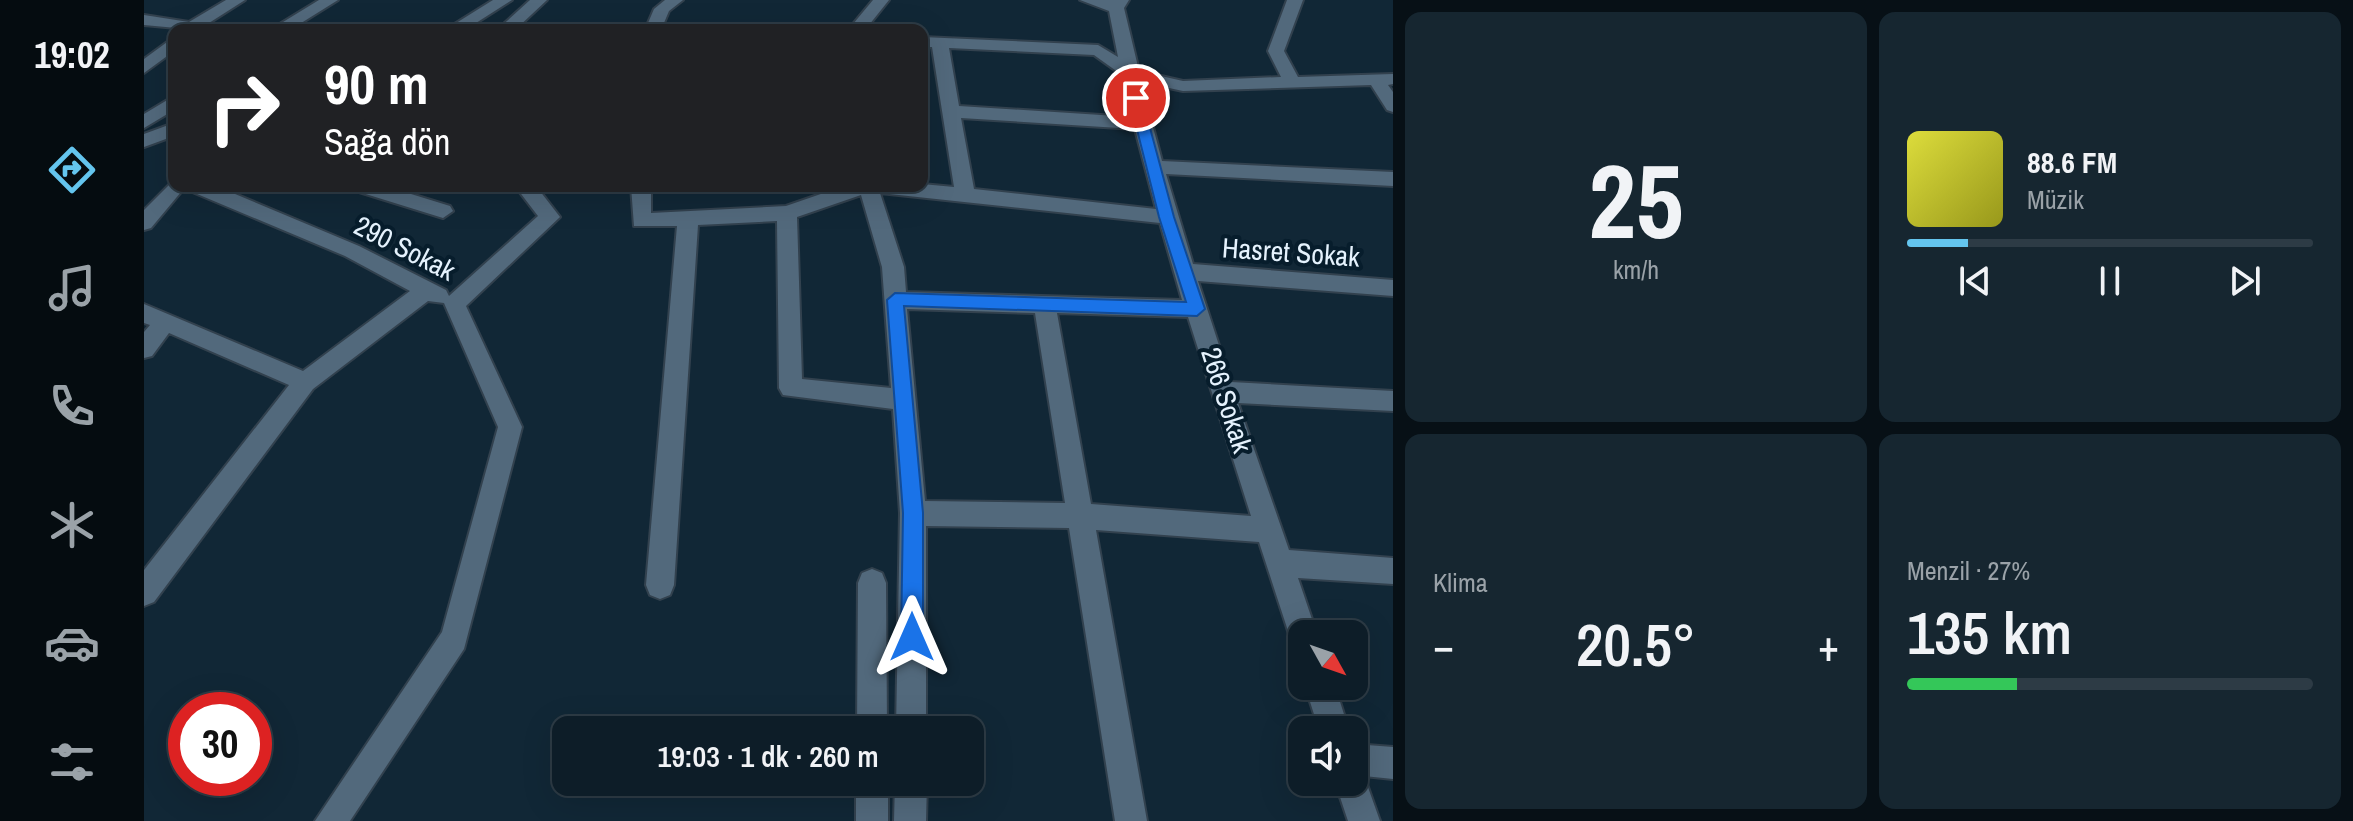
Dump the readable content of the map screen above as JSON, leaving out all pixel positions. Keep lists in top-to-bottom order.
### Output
{
  "streets": {
    "street": ["290 Sokak", "Hasret Sokak", "266 Sokak"]
  },
  "crossings": [
    ["Hasret Sokak", "266 Sokak"]
  ],
  "north": "bottom right",
  "page": {
    "tabs": "19:02",
    "tile": [
      ["25", "km/h"],
      "Klima",
      ["Menzil · 27%", "135 km"]
    ],
    "turn": ["90 m", "Sağa dön"],
    "song": ["88.6 FM", "Müzik"],
    "heat": ["−", "20.5°", "+"],
    "limit": "30",
    "trip": "19:03 · 1 dk · 260 m"
  }
}
